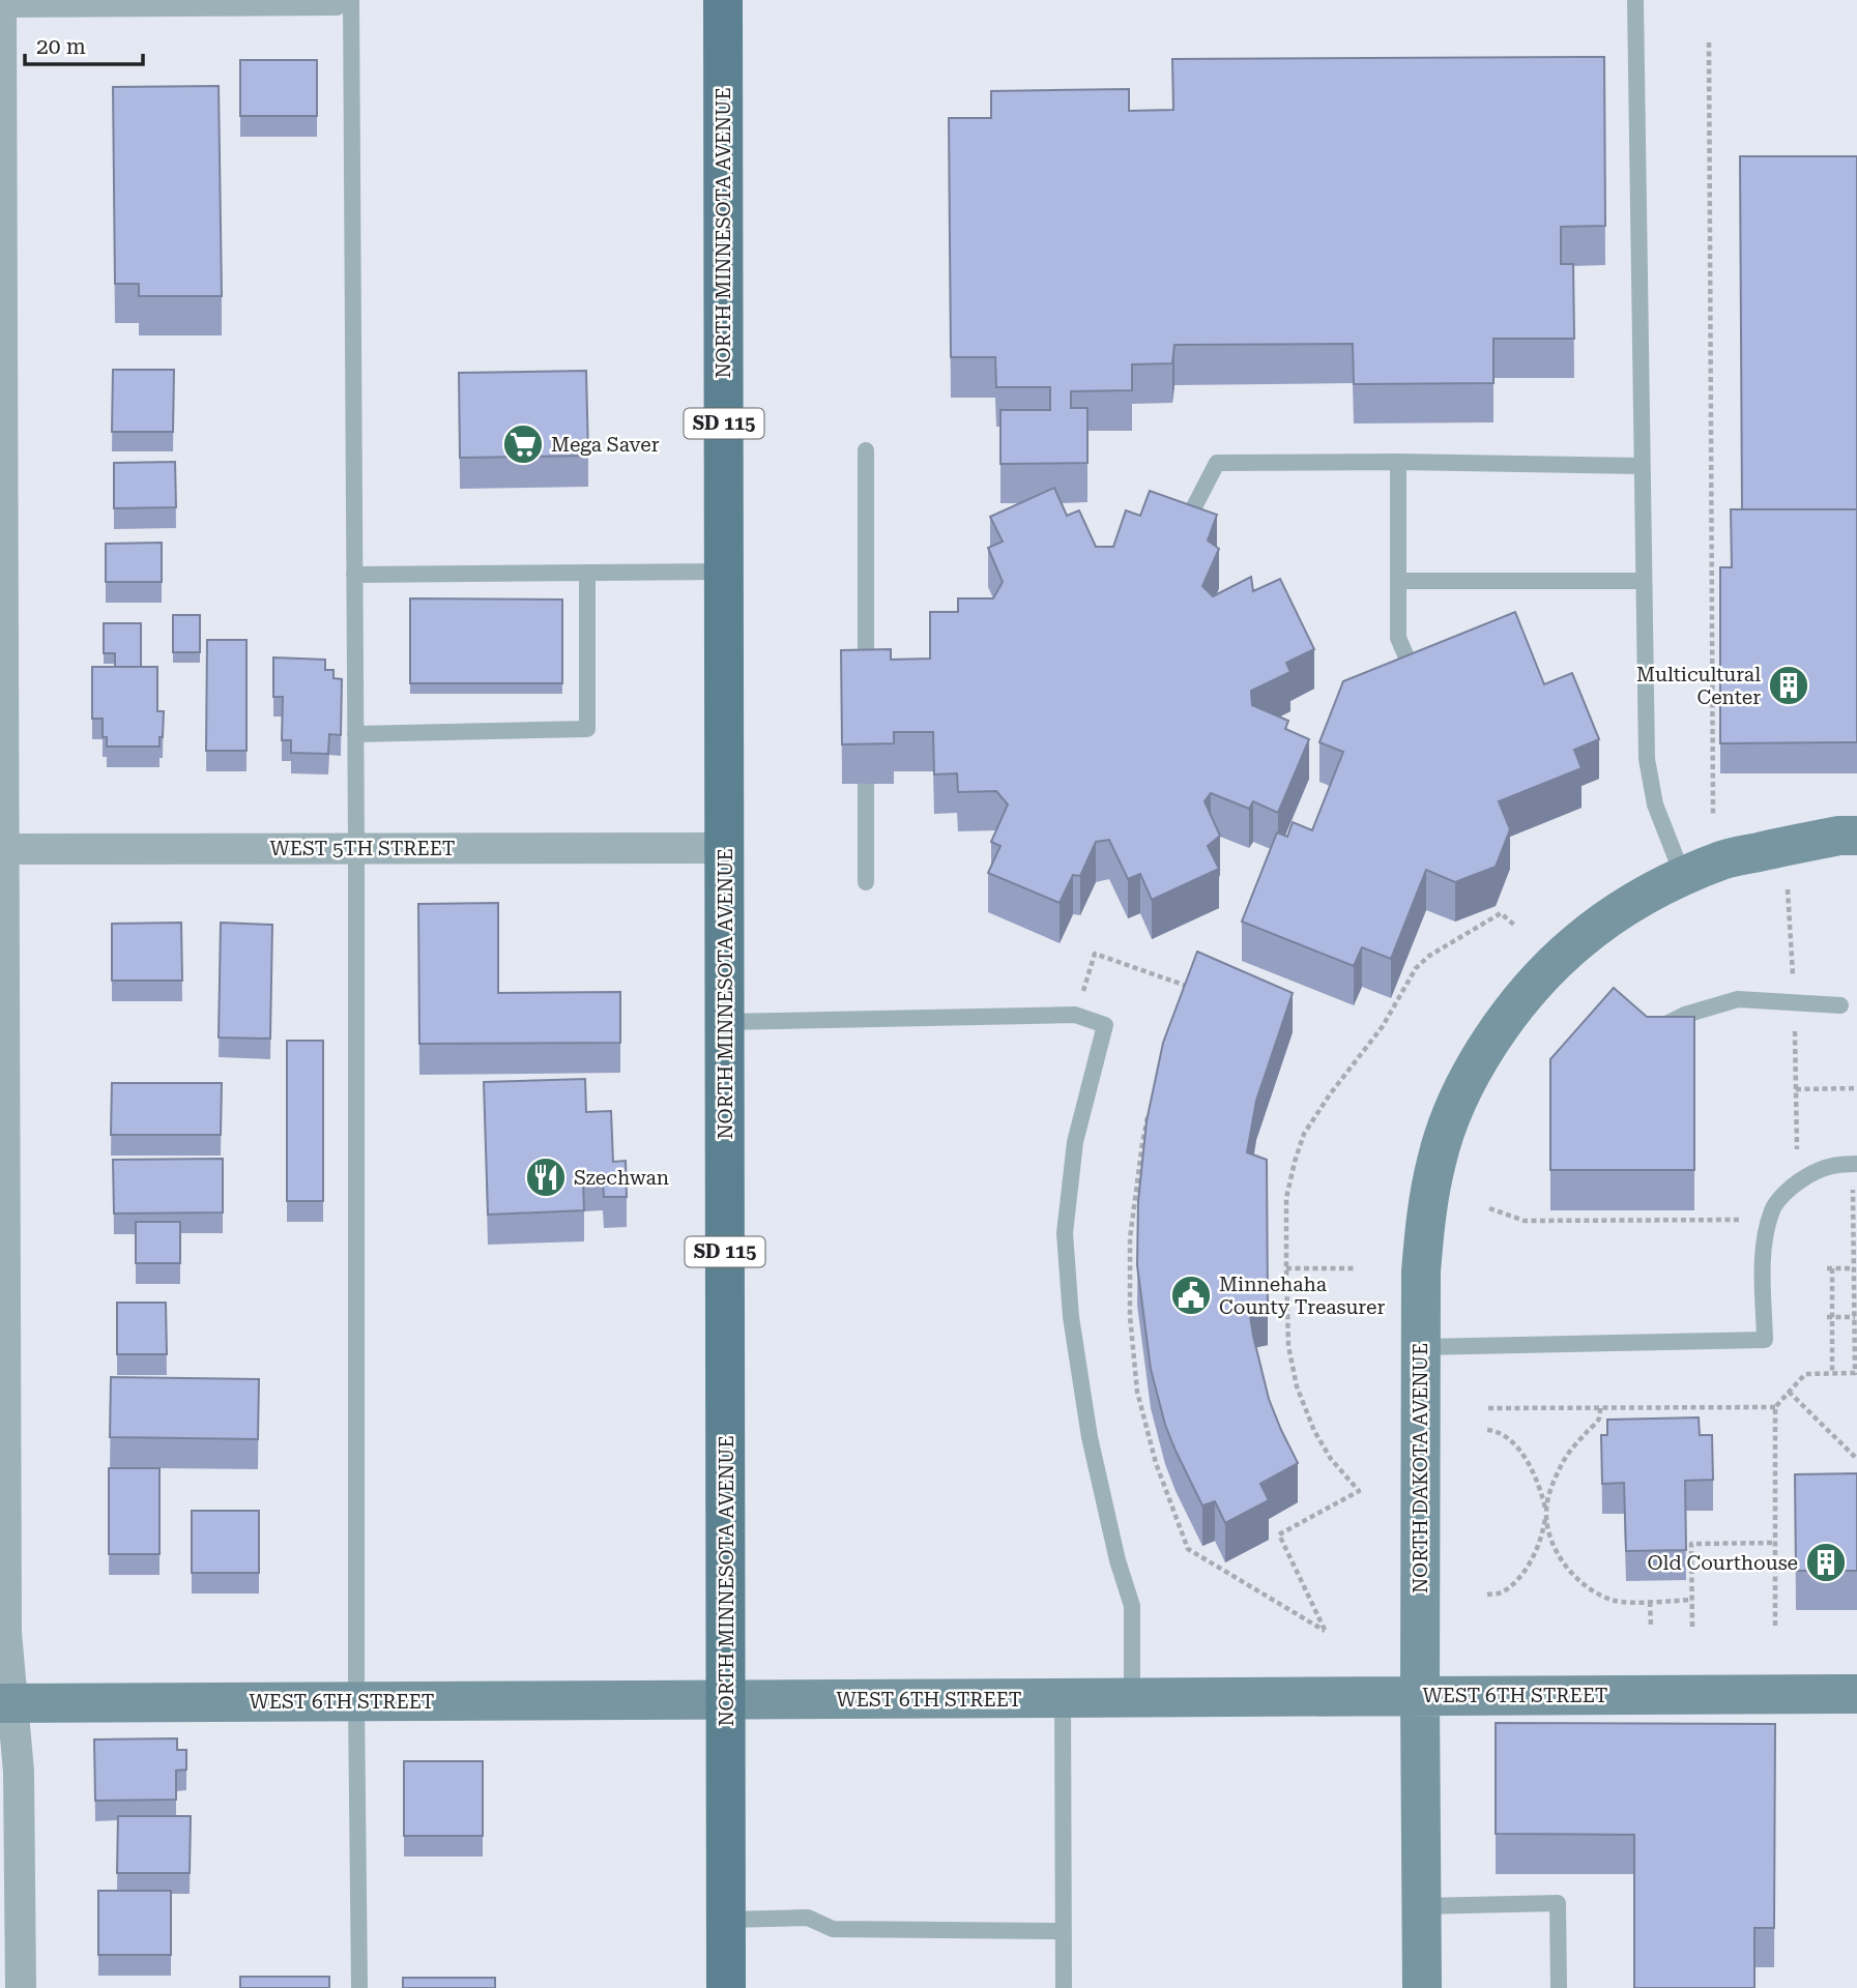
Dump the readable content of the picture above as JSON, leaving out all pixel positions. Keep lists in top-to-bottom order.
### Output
{
  "streets": {
    "main road": ["NORTH MINNESOTA AVENUE", "SD 115"],
    "street": ["WEST 5TH STREET", "NORTH DAKOTA AVENUE", "WEST 6TH STREET"]
  },
  "crossings": [
    ["NORTH MINNESOTA AVENUE", "WEST 5TH STREET"],
    ["NORTH MINNESOTA AVENUE", "WEST 6TH STREET"],
    ["NORTH DAKOTA AVENUE", "WEST 6TH STREET"]
  ],
  "places": {
    "supermarket": ["Mega Saver"],
    "building": ["Multicultural Center", "Old Courthouse"],
    "restaurant": ["Szechwan"],
    "public building": ["Minnehaha County Treasurer"]
  },
  "scale_bar": "20 m"
}
